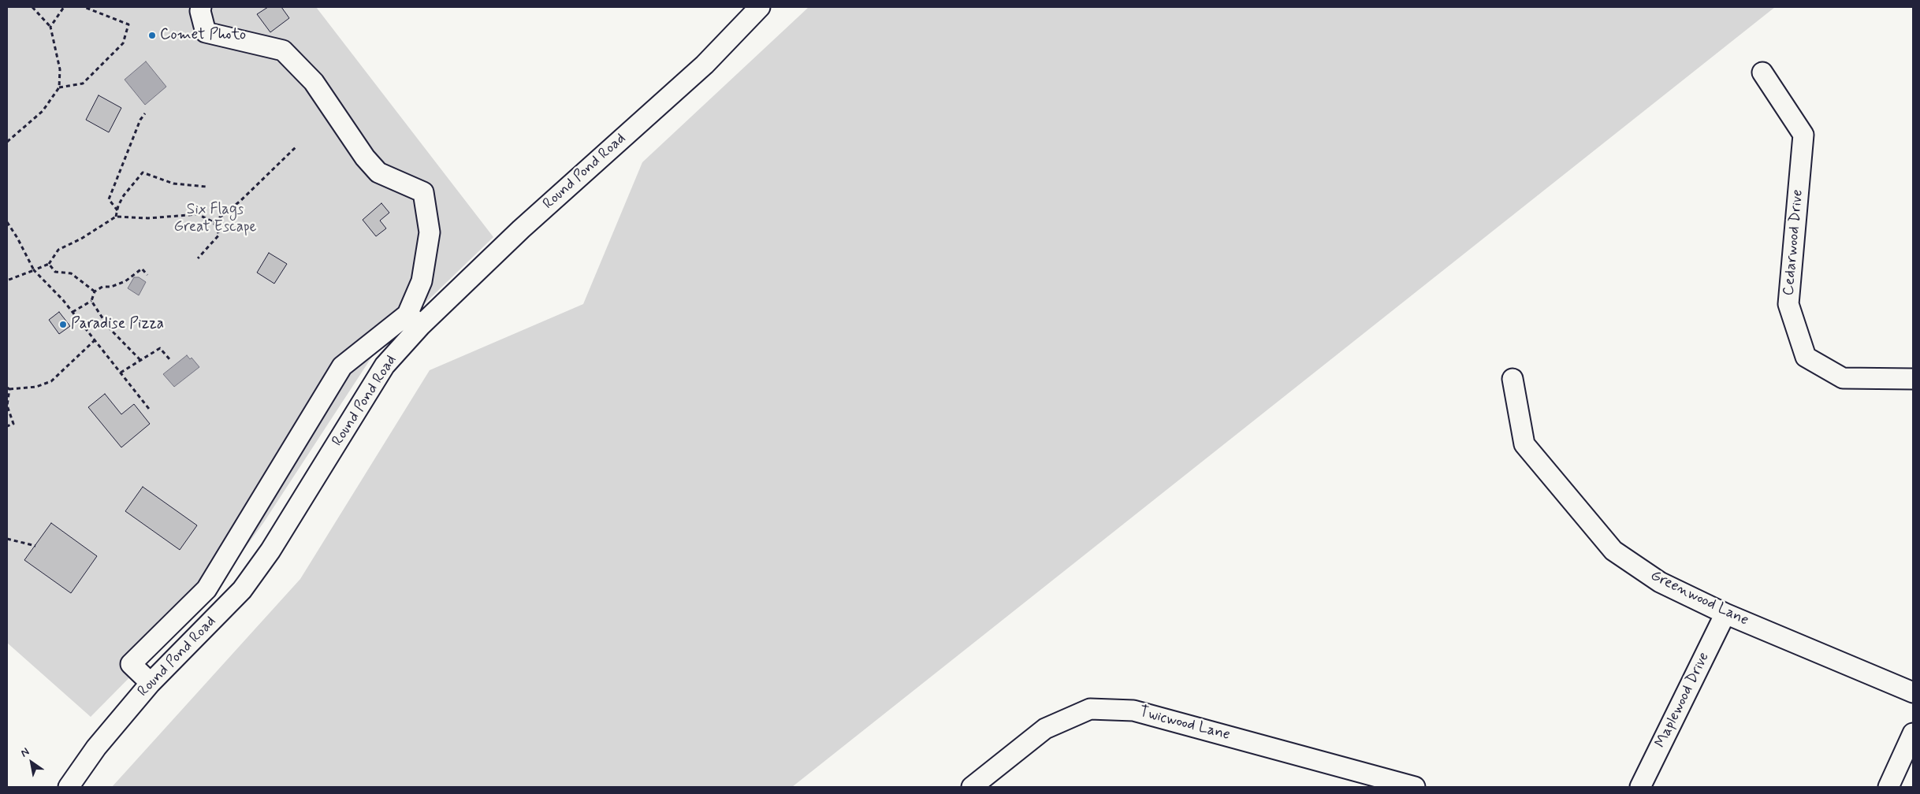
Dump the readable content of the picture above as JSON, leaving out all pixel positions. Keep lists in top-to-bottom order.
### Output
{
  "streets": {
    "street": [
      "Round Pond Road",
      "Cedarwood Drive",
      "Greenwood Lane",
      "Maplewood Drive",
      "Twicwood Lane"
    ]
  },
  "crossings": [
    ["Greenwood Lane", "Maplewood Drive"]
  ],
  "parks": ["Six Flags Great Escape"],
  "places": ["Comet Photo", "Paradise Pizza"],
  "north": "top left"
}
